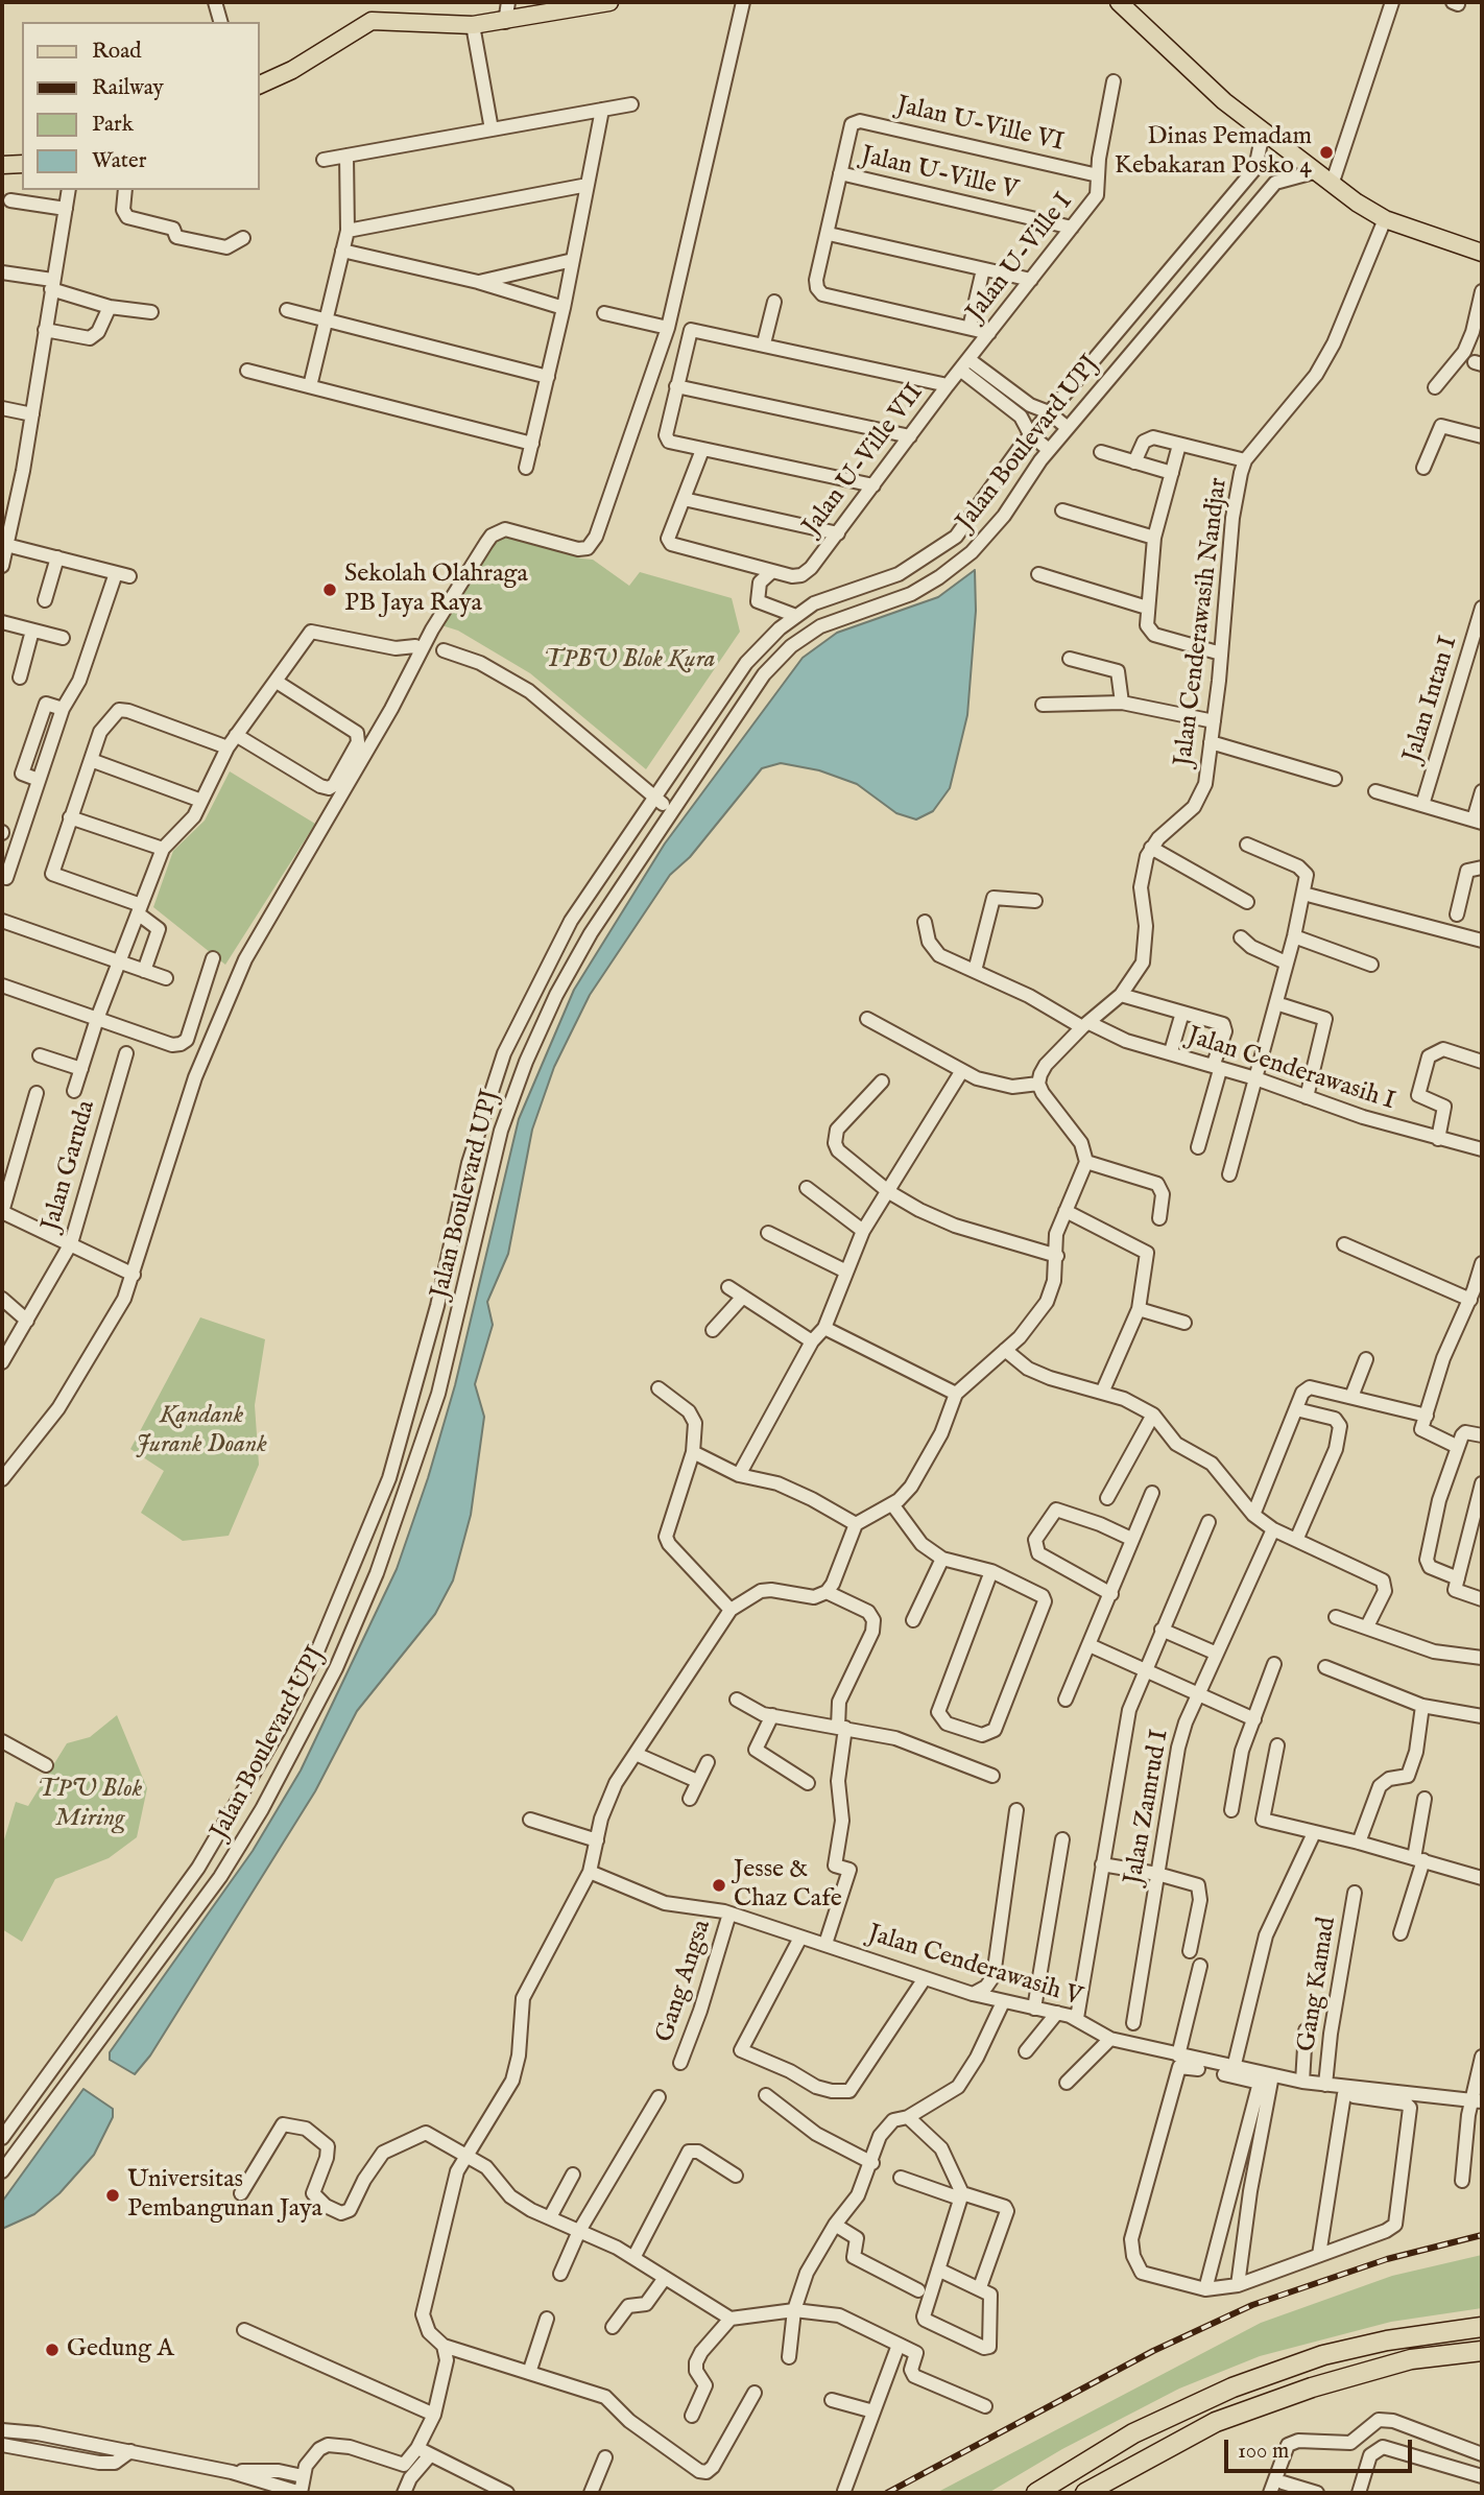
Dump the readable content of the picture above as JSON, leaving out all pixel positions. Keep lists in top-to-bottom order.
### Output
{
  "streets": {
    "street": [
      "Jalan U-Ville VI",
      "Jalan U-Ville V",
      "Jalan U-Ville I",
      "Jalan Boulevard UPJ",
      "Jalan U-Ville VII",
      "Jalan Cenderawasih Nandjar",
      "Jalan Intan I",
      "Jalan Cenderawasih I",
      "Jalan Garuda",
      "Jalan Zamrud I",
      "Jalan Cenderawasih V",
      "Gang Angsa",
      "Gang Kamad"
    ]
  },
  "crossings": [
    ["Jalan U-Ville VI", "Jalan U-Ville V"],
    ["Jalan U-Ville VI", "Jalan U-Ville I"],
    ["Jalan U-Ville V", "Jalan U-Ville I"],
    ["Jalan U-Ville I", "Jalan U-Ville VII"],
    ["Jalan Cenderawasih Nandjar", "Jalan Cenderawasih I"],
    ["Jalan Cenderawasih V", "Gang Angsa"],
    ["Jalan Cenderawasih V", "Gang Kamad"]
  ],
  "parks": ["TPBU Blok Kura", "Kandank Jurank Doank", "TPU Blok Miring"],
  "places": [
    "Dinas Pemadam Kebakaran Posko 4",
    "Sekolah Olahraga PB Jaya Raya",
    "Jesse & Chaz Cafe",
    "Universitas Pembangunan Jaya",
    "Gedung A"
  ],
  "legend": [
    "Road",
    "Railway",
    "Park",
    "Water"
  ],
  "scale_bar": "100 m"
}
